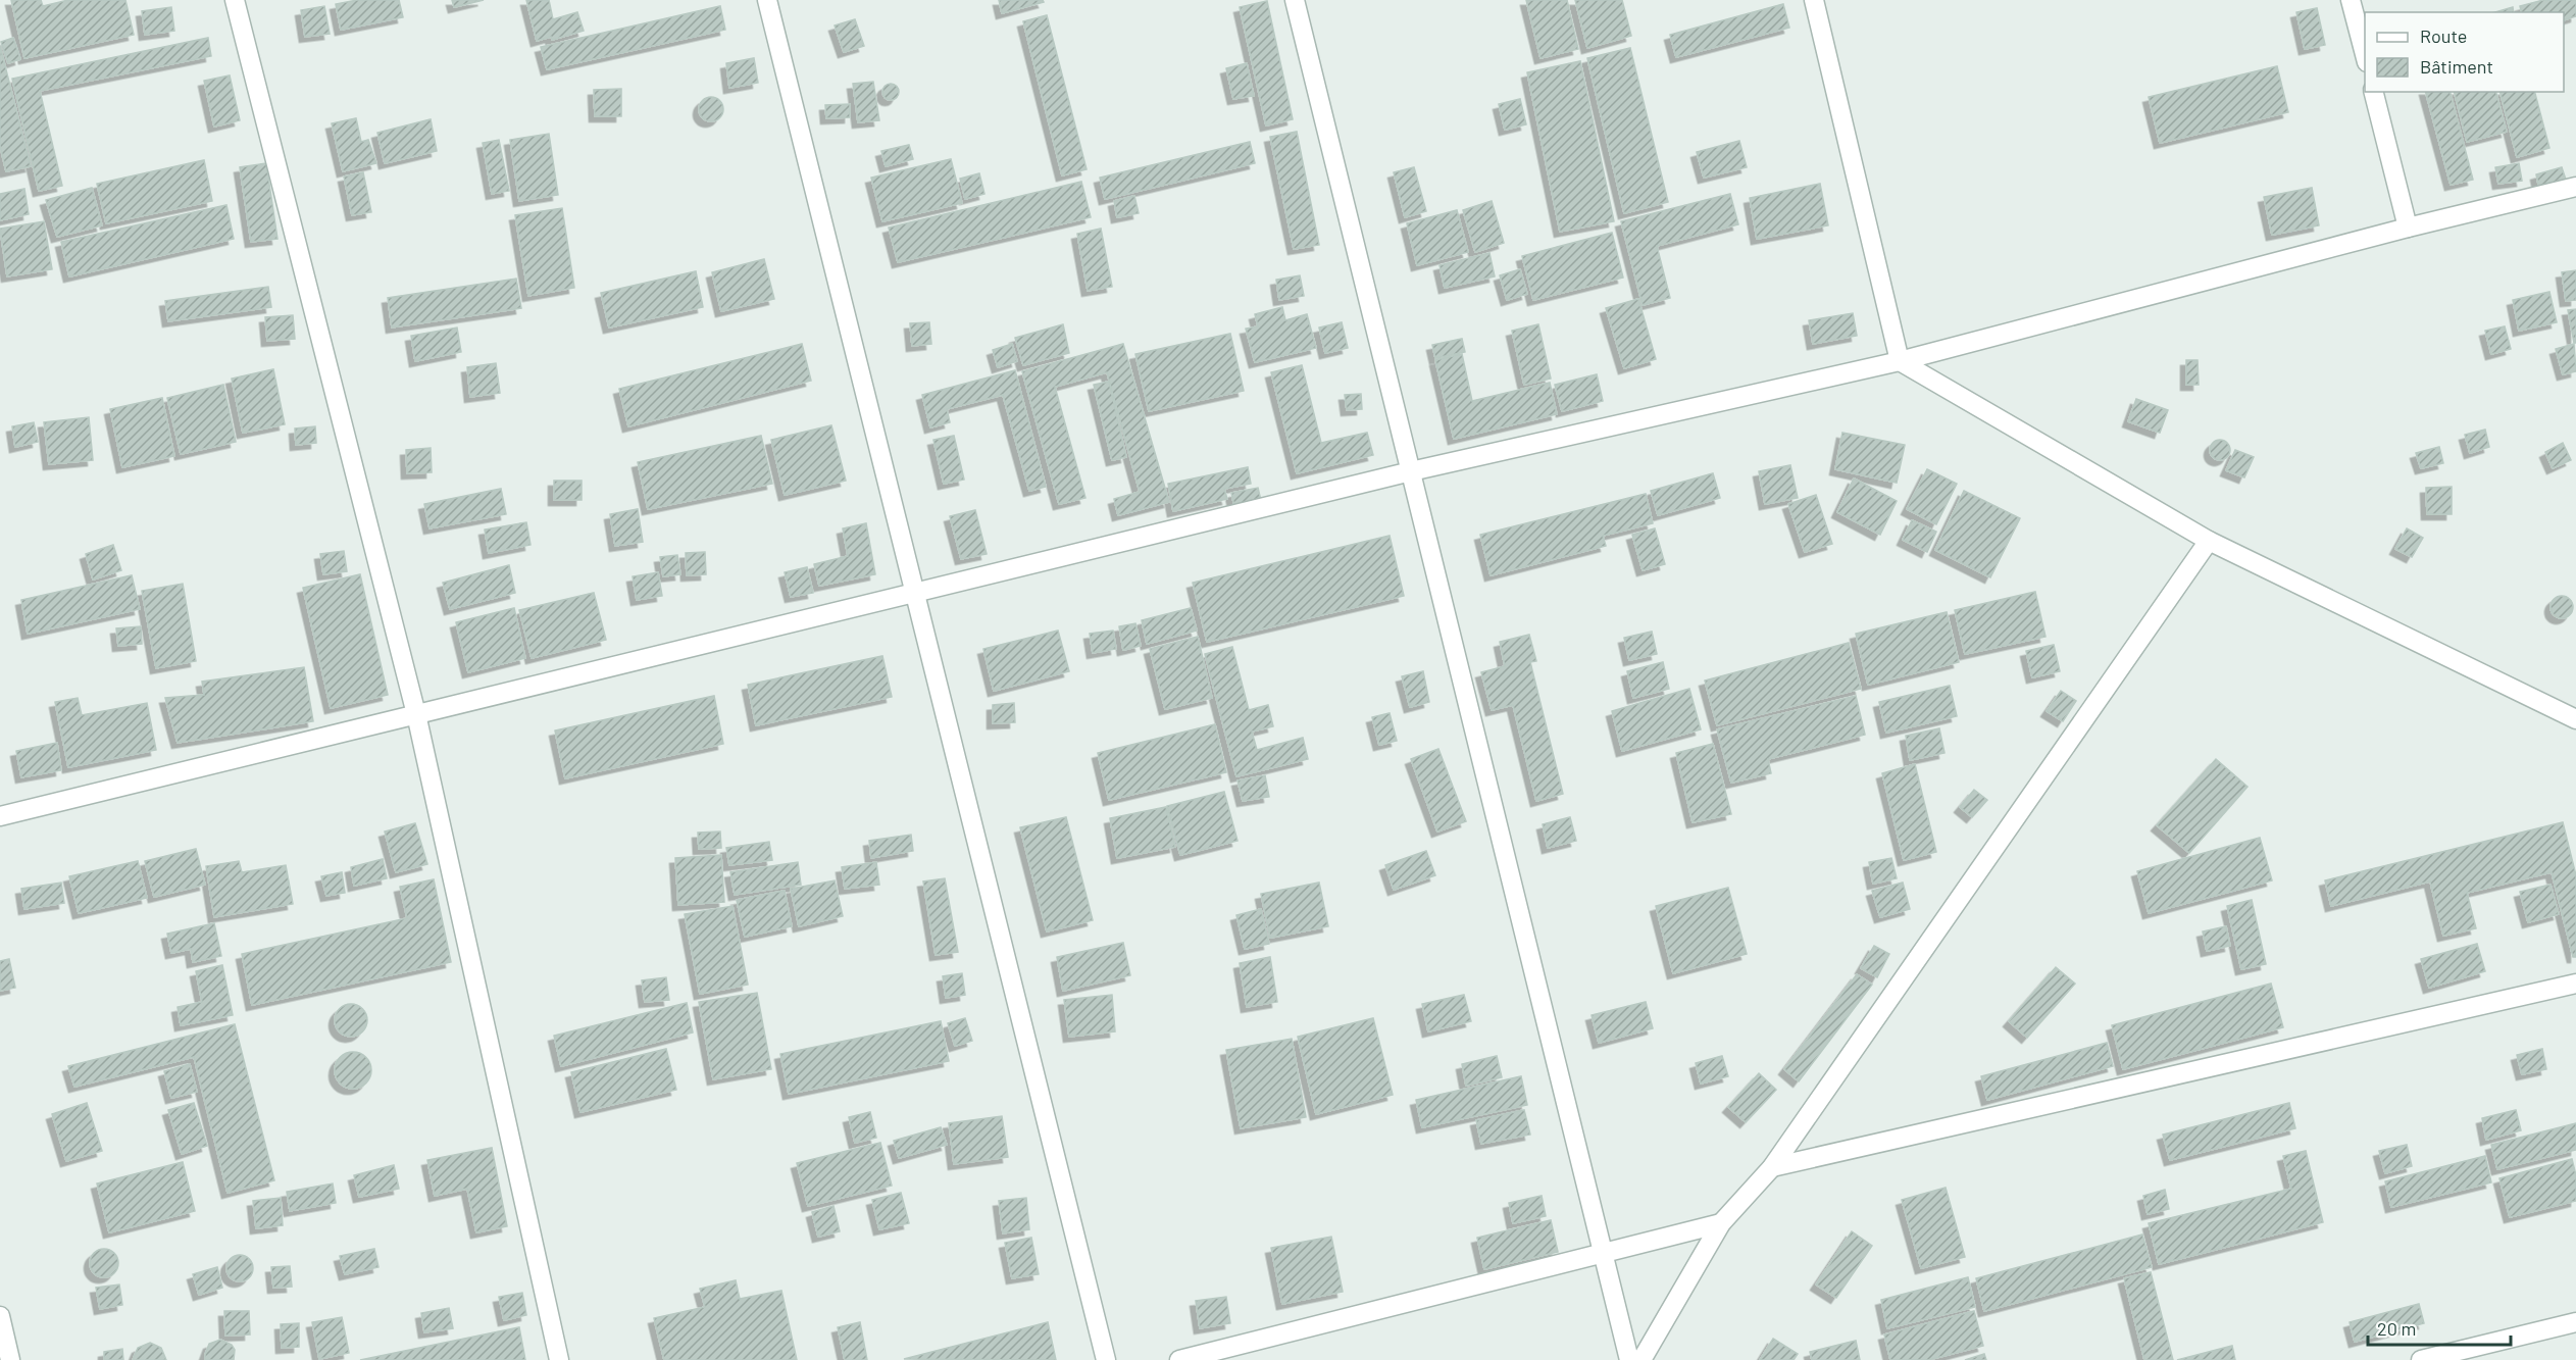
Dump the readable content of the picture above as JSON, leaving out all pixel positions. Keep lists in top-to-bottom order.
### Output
{
  "legend": ["Route", "Bâtiment"],
  "scale_bar": "20 m"
}
